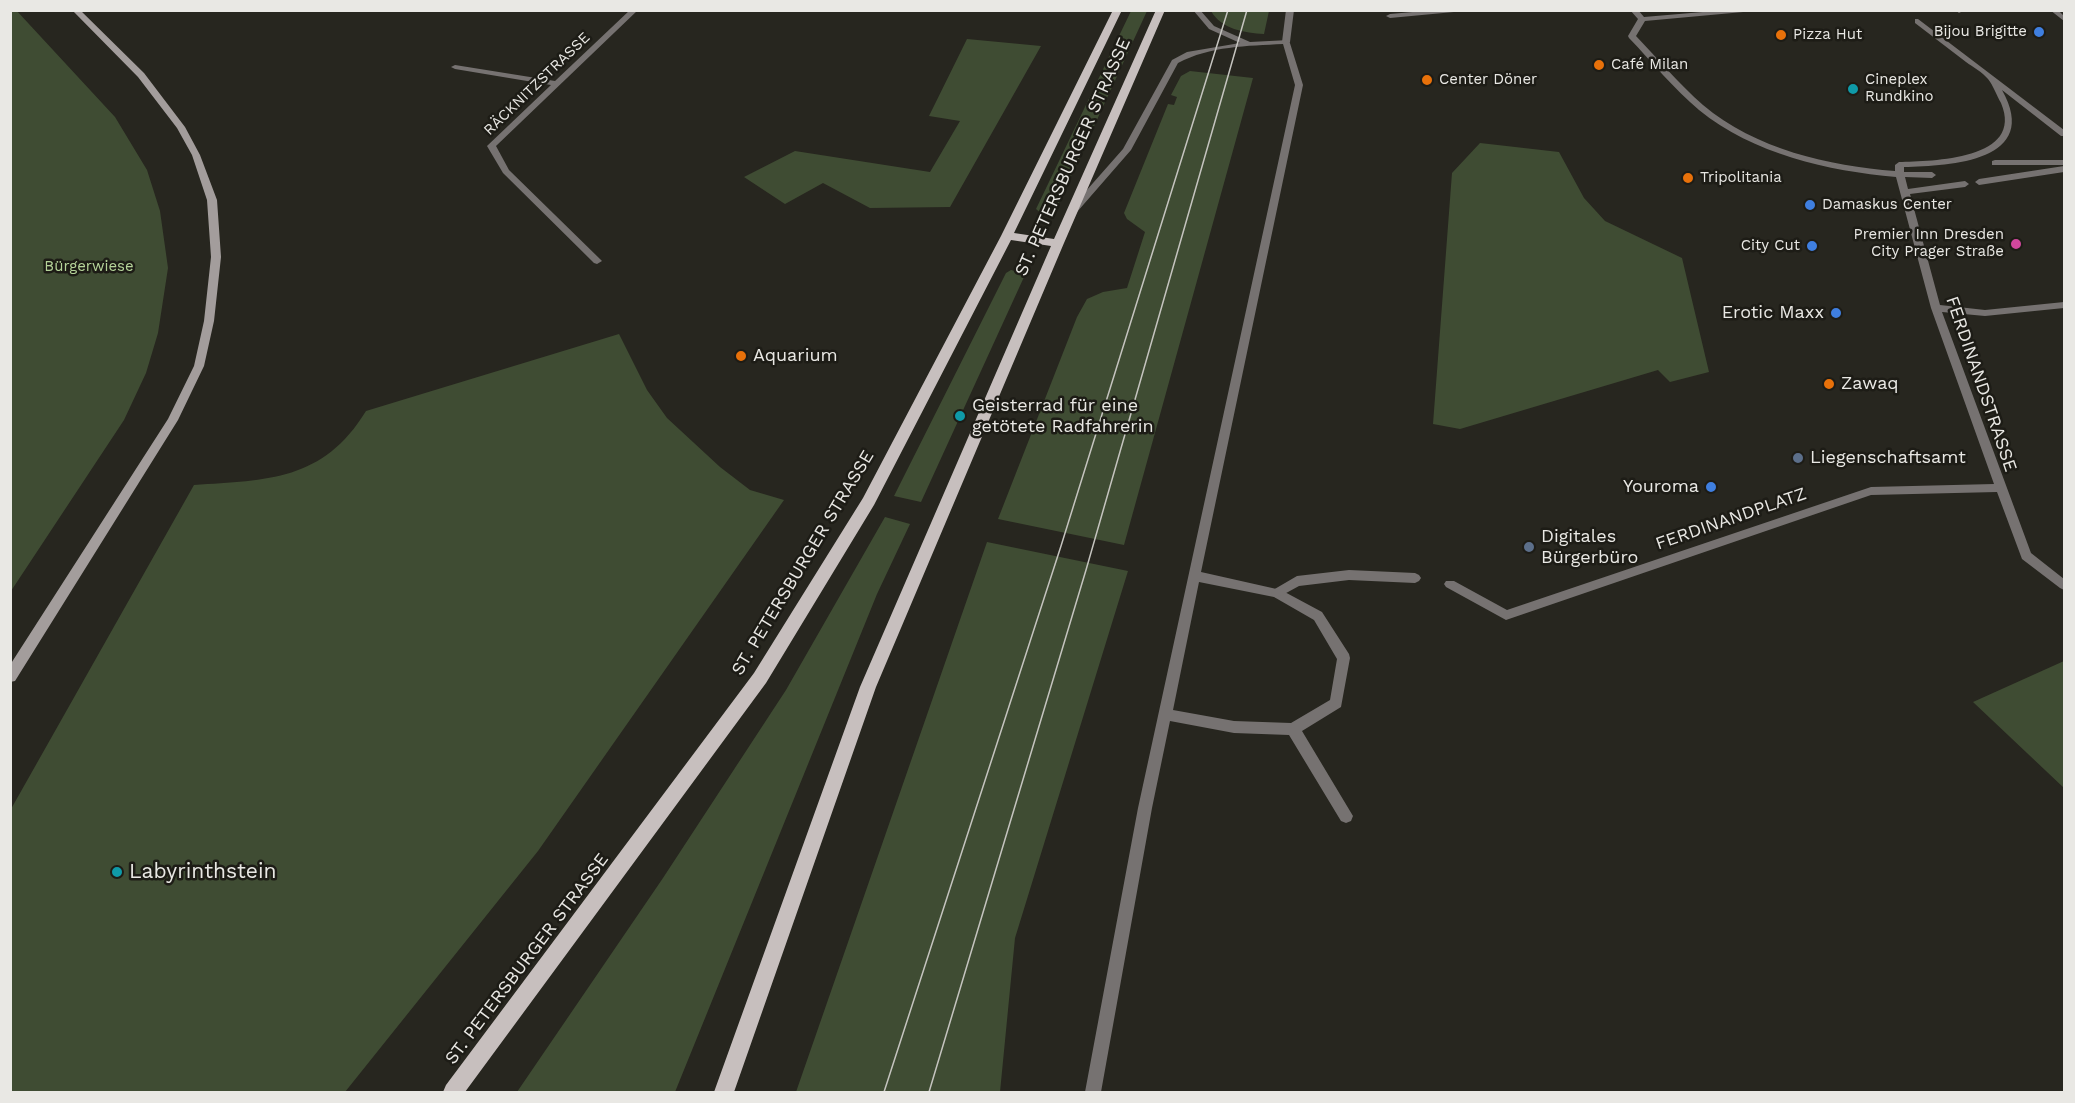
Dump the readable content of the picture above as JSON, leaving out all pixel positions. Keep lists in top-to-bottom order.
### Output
{
  "streets": {
    "main road": ["ST. PETERSBURGER STRASSE"],
    "street": ["RÄCKNITZSTRASSE", "FERDINANDSTRASSE", "FERDINANDPLATZ"]
  },
  "crossings": [
    ["FERDINANDSTRASSE", "FERDINANDPLATZ"]
  ],
  "parks": ["Bürgerwiese"],
  "places": [
    "Bijou Brigitte",
    "Pizza Hut",
    "Café Milan",
    "Center Döner",
    "Cineplex Rundkino",
    "Tripolitania",
    "Damaskus Center",
    "Premier Inn Dresden City Prager Straße",
    "City Cut",
    "Erotic Maxx",
    "Aquarium",
    "Zawaq",
    "Geisterrad für eine getötete Radfahrerin",
    "Liegenschaftsamt",
    "Youroma",
    "Digitales Bürgerbüro",
    "Labyrinthstein"
  ]
}
